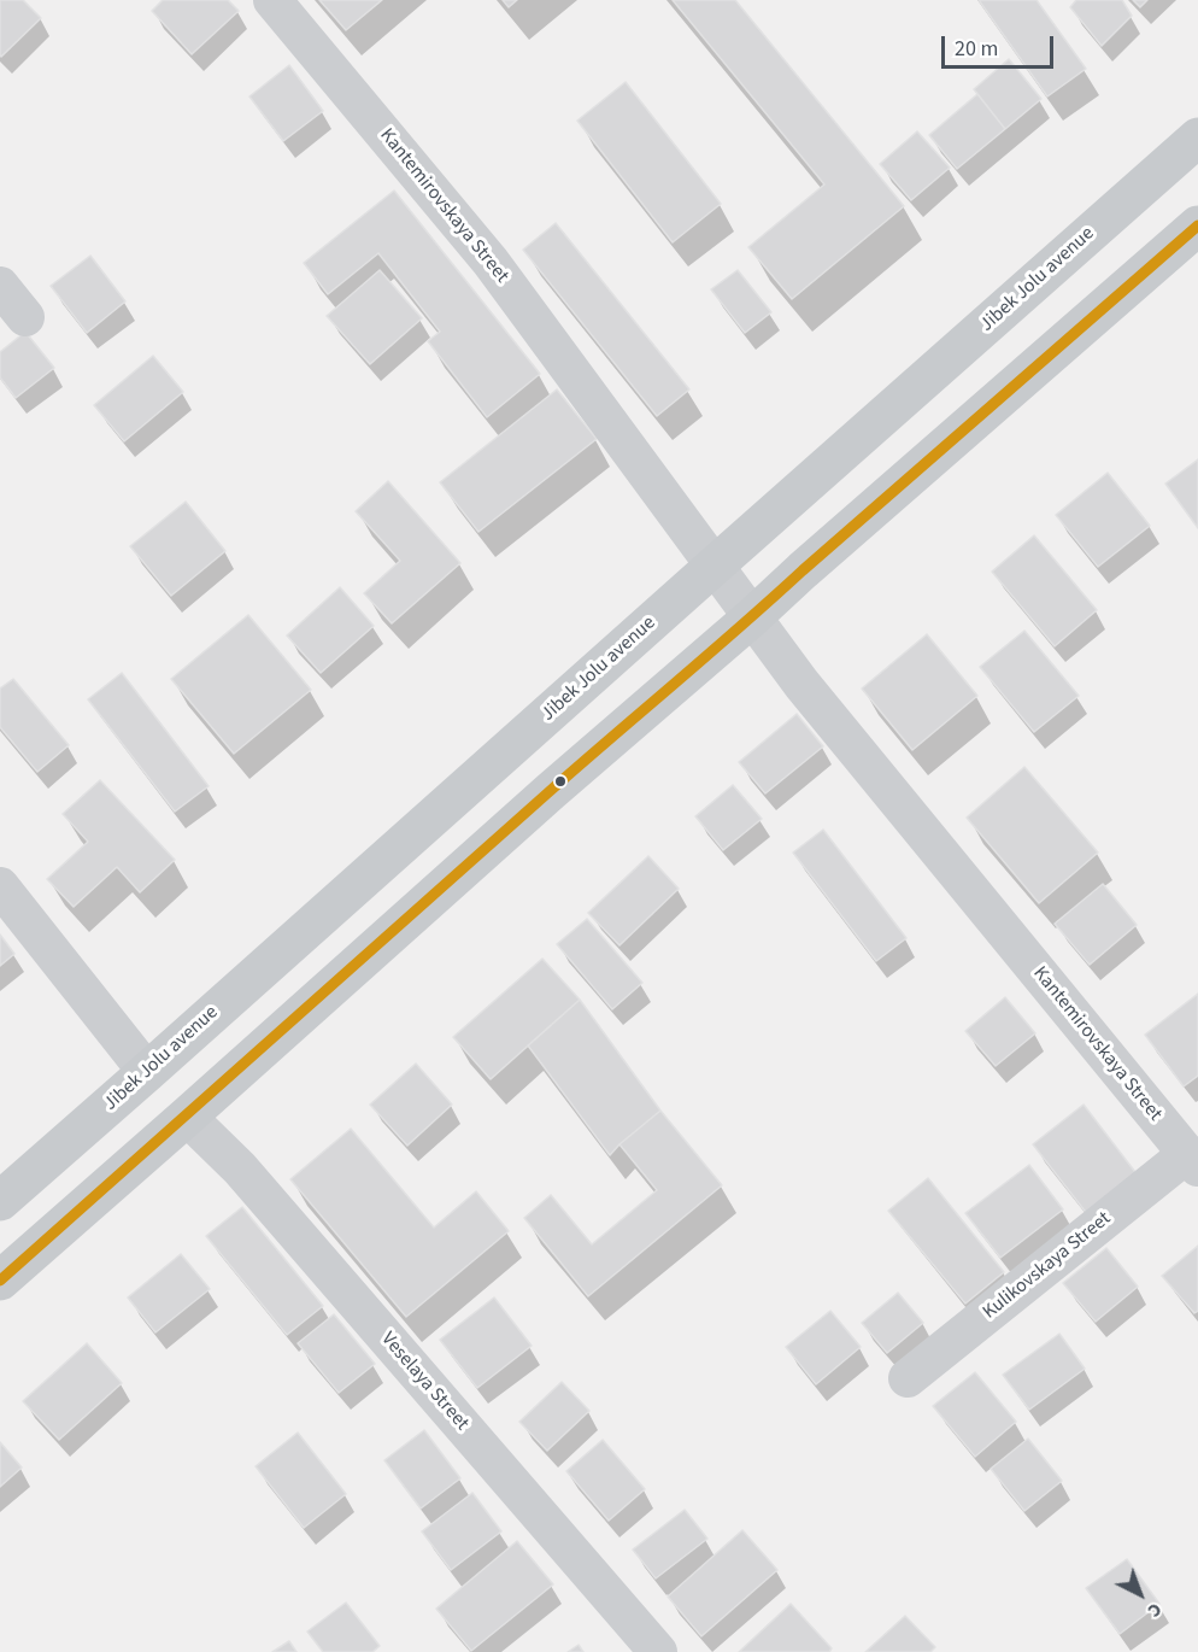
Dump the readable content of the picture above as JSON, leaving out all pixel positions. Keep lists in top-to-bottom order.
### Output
{
  "streets": {
    "main road": ["Jibek Jolu avenue"],
    "street": ["Kantemirovskaya Street", "Kulikovskaya Street", "Veselaya Street"]
  },
  "crossings": [
    ["Kantemirovskaya Street", "Jibek Jolu avenue"],
    ["Kantemirovskaya Street", "Kulikovskaya Street"]
  ],
  "scale_bar": "20 m",
  "north": "bottom right"
}
